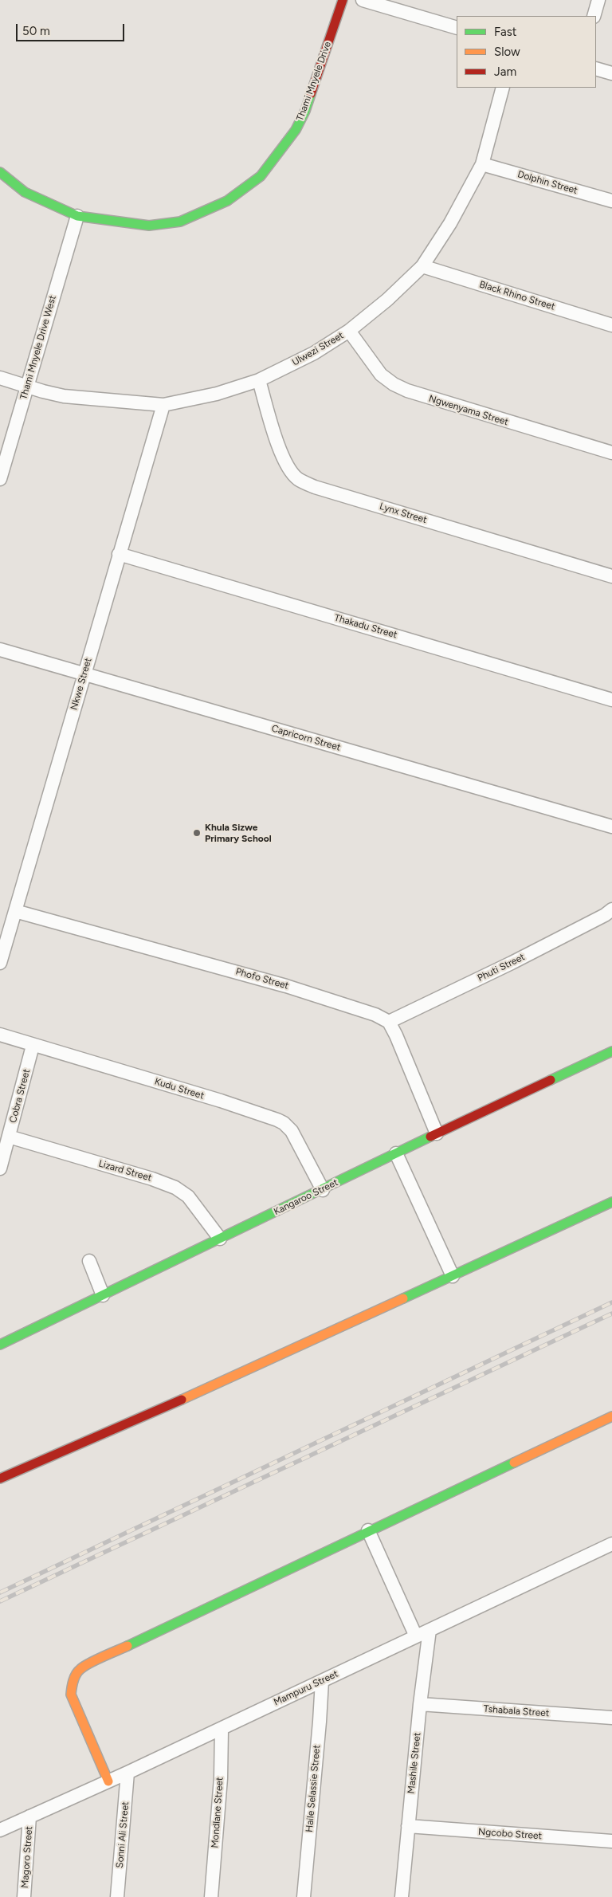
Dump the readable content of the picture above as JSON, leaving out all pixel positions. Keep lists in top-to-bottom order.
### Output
{
  "streets": {
    "street": [
      "Thami Mnyele Drive",
      "Dolphin Street",
      "Black Rhino Street",
      "Thami Mnyele Drive West",
      "Ulwezi Street",
      "Ngwenyama Street",
      "Lynx Street",
      "Thakadu Street",
      "Nkwe Street",
      "Capricorn Street",
      "Phuti Street",
      "Phofo Street",
      "Kudu Street",
      "Cobra Street",
      "Lizard Street",
      "Kangaroo Street",
      "Mampuru Street",
      "Tshabala Street",
      "Mashile Street",
      "Haile Selassie Street",
      "Mondlane Street",
      "Ngcobo Street",
      "Sonni Ali Street",
      "Magoro Street"
    ]
  },
  "crossings": [
    ["Thami Mnyele Drive", "Thami Mnyele Drive West"],
    ["Dolphin Street", "Ulwezi Street"],
    ["Black Rhino Street", "Ulwezi Street"],
    ["Thami Mnyele Drive West", "Ulwezi Street"],
    ["Ulwezi Street", "Ngwenyama Street"],
    ["Ulwezi Street", "Lynx Street"],
    ["Ulwezi Street", "Nkwe Street"],
    ["Thakadu Street", "Nkwe Street"],
    ["Nkwe Street", "Capricorn Street"],
    ["Nkwe Street", "Phofo Street"],
    ["Phuti Street", "Phofo Street"],
    ["Kudu Street", "Cobra Street"],
    ["Kudu Street", "Kangaroo Street"],
    ["Cobra Street", "Lizard Street"],
    ["Lizard Street", "Kangaroo Street"],
    ["Mampuru Street", "Mashile Street"],
    ["Mampuru Street", "Haile Selassie Street"],
    ["Mampuru Street", "Mondlane Street"],
    ["Mampuru Street", "Sonni Ali Street"],
    ["Mampuru Street", "Magoro Street"],
    ["Tshabala Street", "Mashile Street"],
    ["Mashile Street", "Ngcobo Street"]
  ],
  "places": ["Khula Sizwe Primary School"],
  "legend": ["Fast", "Slow", "Jam"],
  "scale_bar": "50 m"
}
